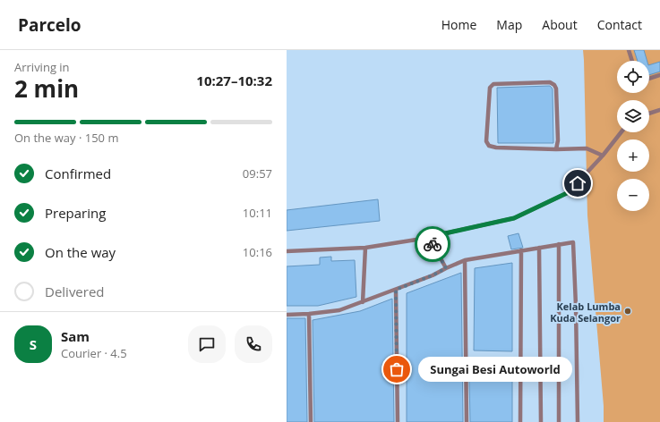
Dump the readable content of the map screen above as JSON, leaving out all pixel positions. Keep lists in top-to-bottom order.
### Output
{
  "places": ["Kelab Lumba Kuda Selangor", "Sungai Besi Autoworld"],
  "page": {
    "header": "Parcelo",
    "nav": [
      "Home",
      "Map",
      "About",
      "Contact"
    ],
    "heading": ["2 min", "Arriving in", "10:27–10:32"],
    "panel": ["Sam", "Courier · 4.5"],
    "map_buttons": ["+", "−"],
    "bar": "On the way · 150 m",
    "list": [
      ["Confirmed", "09:57"],
      ["Preparing", "10:11"],
      ["On the way", "10:16"],
      "Delivered"
    ],
    "round": "S",
    "bubble": "Sungai Besi Autoworld"
  }
}
